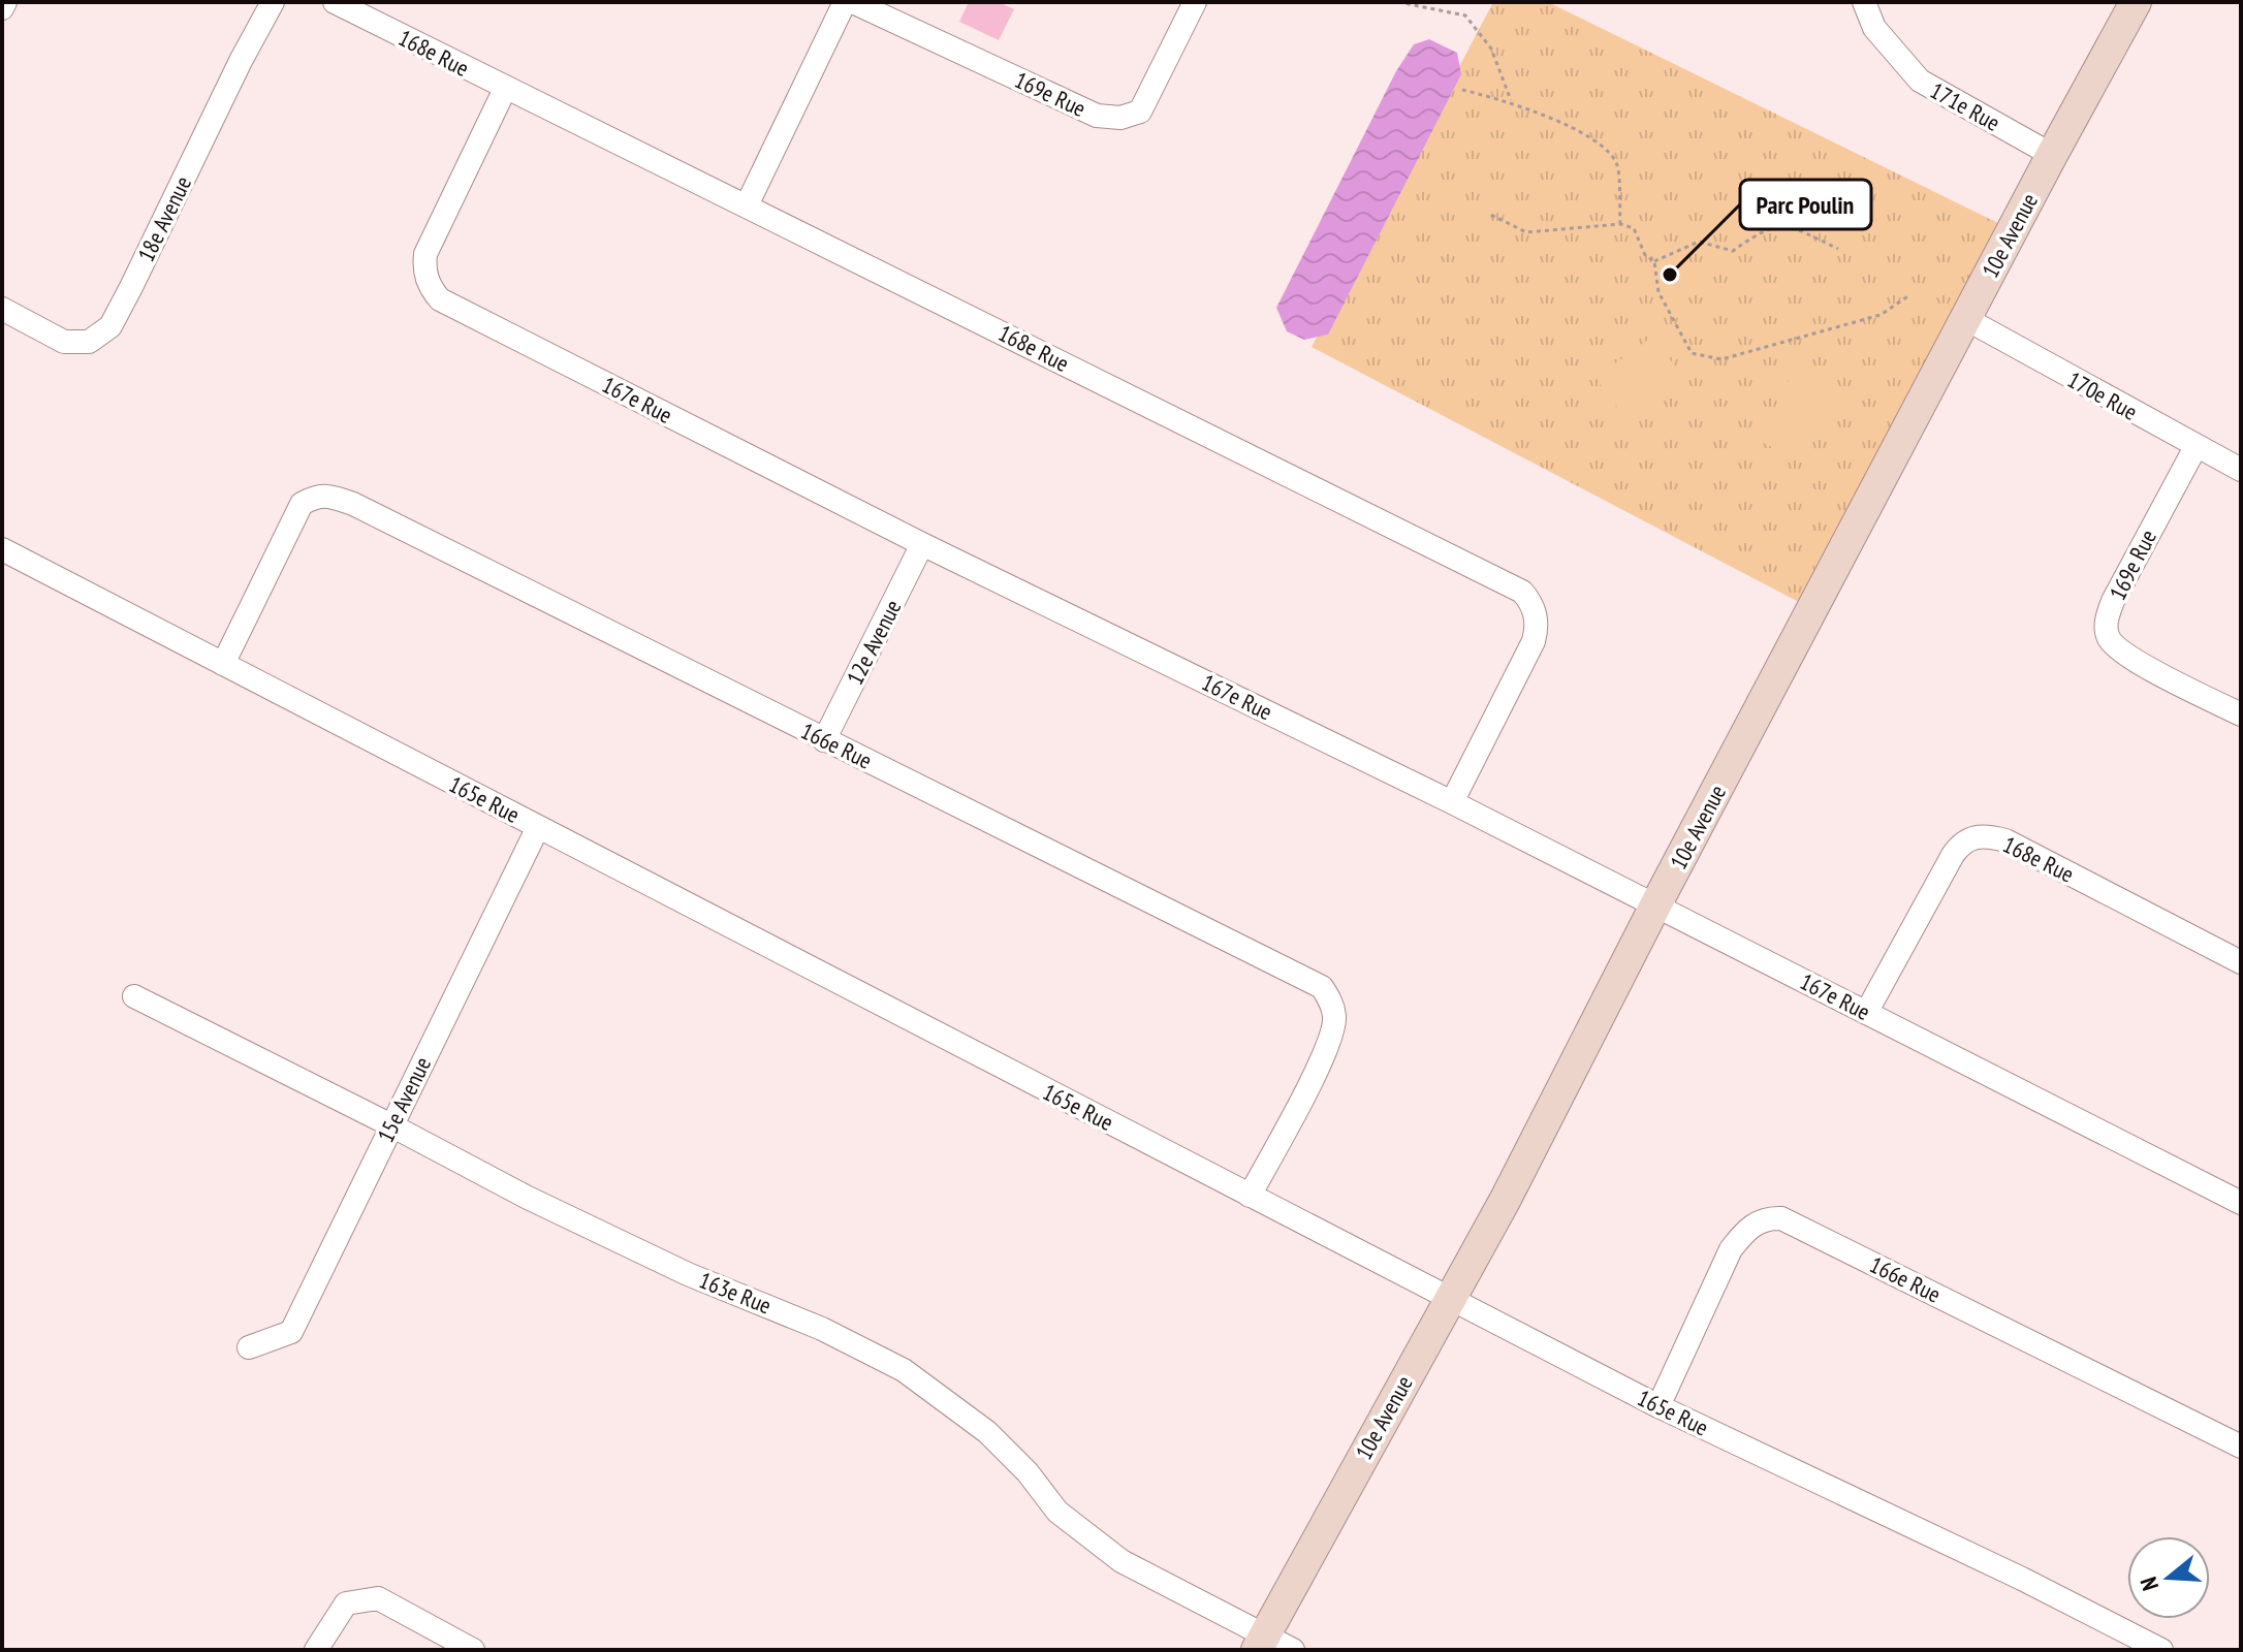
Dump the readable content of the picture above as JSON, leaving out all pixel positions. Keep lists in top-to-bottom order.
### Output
{
  "streets": {
    "street": [
      "168e Rue",
      "169e Rue",
      "171e Rue",
      "18e Avenue",
      "10e Avenue",
      "170e Rue",
      "167e Rue",
      "12e Avenue",
      "166e Rue",
      "165e Rue",
      "15e Avenue",
      "163e Rue"
    ]
  },
  "crossings": [
    ["168e Rue", "167e Rue"],
    ["169e Rue", "170e Rue"],
    ["171e Rue", "10e Avenue"],
    ["10e Avenue", "170e Rue"],
    ["10e Avenue", "167e Rue"],
    ["10e Avenue", "165e Rue"],
    ["10e Avenue", "163e Rue"],
    ["167e Rue", "12e Avenue"],
    ["12e Avenue", "166e Rue"],
    ["166e Rue", "165e Rue"],
    ["165e Rue", "15e Avenue"],
    ["15e Avenue", "163e Rue"]
  ],
  "places": ["Parc Poulin"],
  "north": "left"
}
